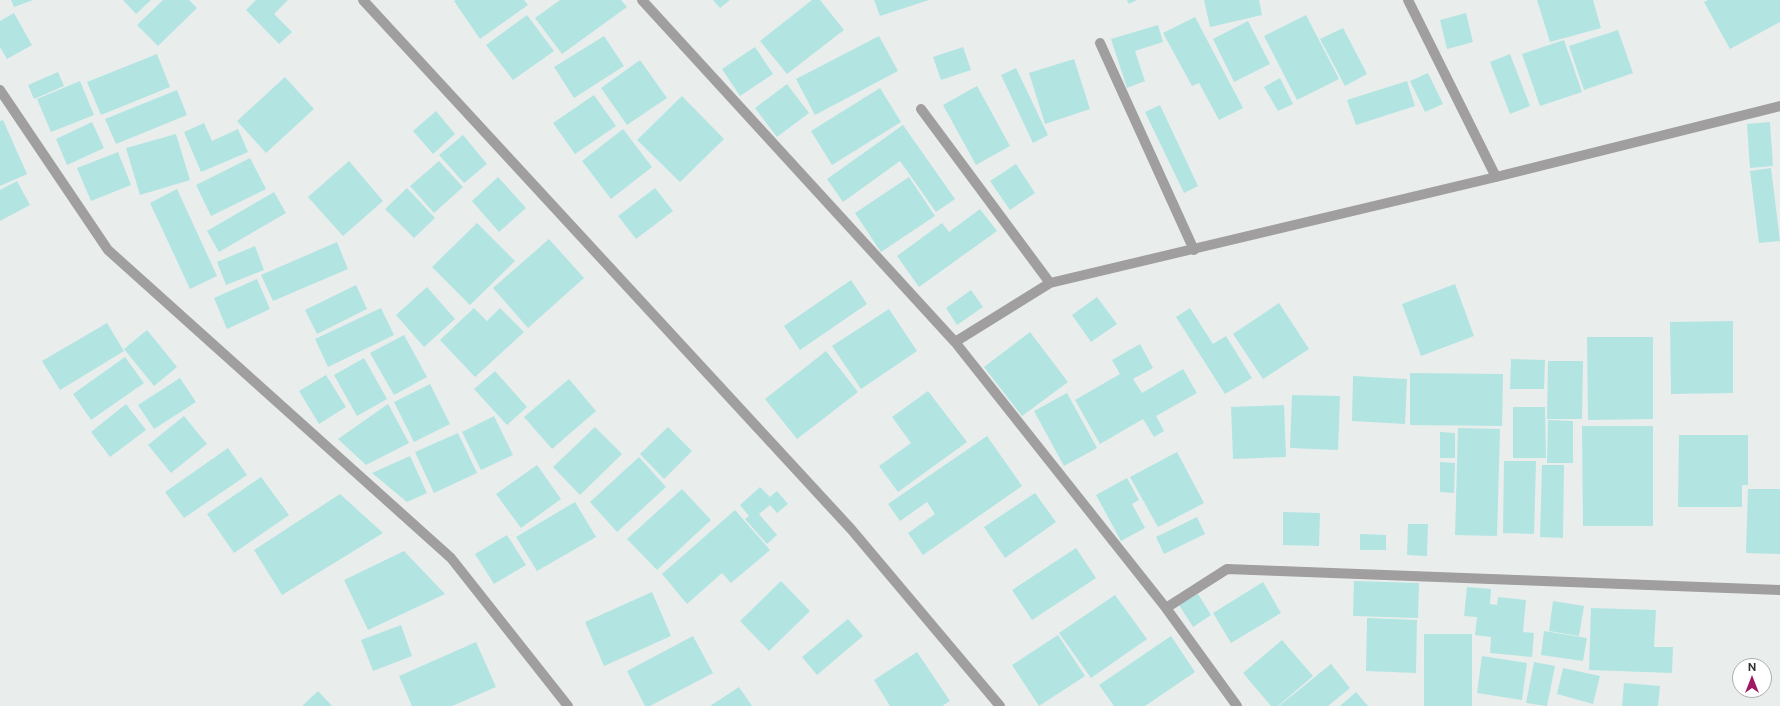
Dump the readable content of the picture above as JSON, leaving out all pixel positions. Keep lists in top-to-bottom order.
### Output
{
  "north": "top"
}
